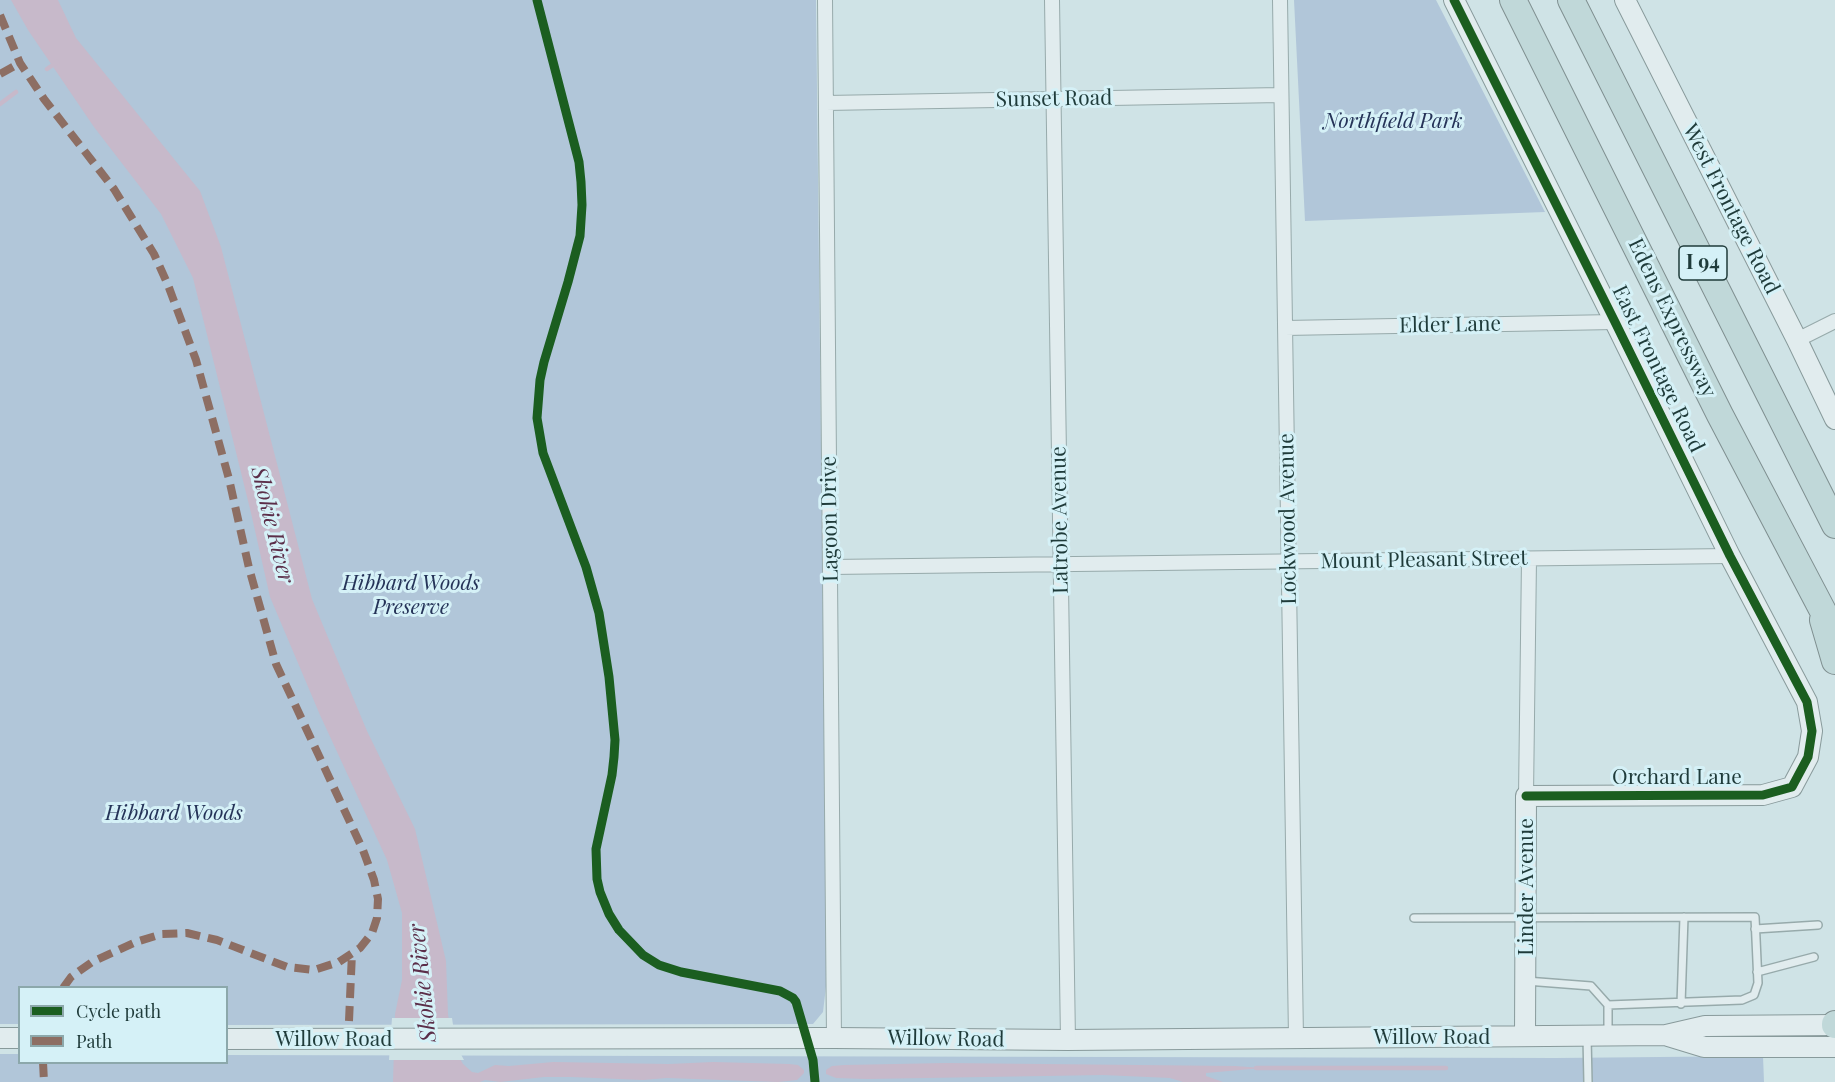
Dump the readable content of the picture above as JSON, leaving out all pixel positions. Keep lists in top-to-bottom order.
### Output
{
  "streets": {
    "highway": ["I 94", "Edens Expressway"],
    "street": [
      "Sunset Road",
      "West Frontage Road",
      "Elder Lane",
      "East Frontage Road",
      "Lagoon Drive",
      "Lockwood Avenue",
      "Latrobe Avenue",
      "Mount Pleasant Street",
      "Orchard Lane",
      "Linder Avenue",
      "Willow Road"
    ]
  },
  "crossings": [
    ["Sunset Road", "Lagoon Drive"],
    ["Sunset Road", "Lockwood Avenue"],
    ["Sunset Road", "Latrobe Avenue"],
    ["Elder Lane", "East Frontage Road"],
    ["Elder Lane", "Lockwood Avenue"],
    ["East Frontage Road", "Mount Pleasant Street"],
    ["East Frontage Road", "Orchard Lane"],
    ["Lagoon Drive", "Mount Pleasant Street"],
    ["Lagoon Drive", "Willow Road"],
    ["Lockwood Avenue", "Mount Pleasant Street"],
    ["Lockwood Avenue", "Willow Road"],
    ["Latrobe Avenue", "Mount Pleasant Street"],
    ["Latrobe Avenue", "Willow Road"],
    ["Mount Pleasant Street", "Linder Avenue"],
    ["Orchard Lane", "Linder Avenue"],
    ["Linder Avenue", "Willow Road"]
  ],
  "water": ["Skokie River"],
  "parks": ["Northfield Park", "Hibbard Woods Preserve", "Hibbard Woods"],
  "legend": ["Cycle path", "Path"]
}
